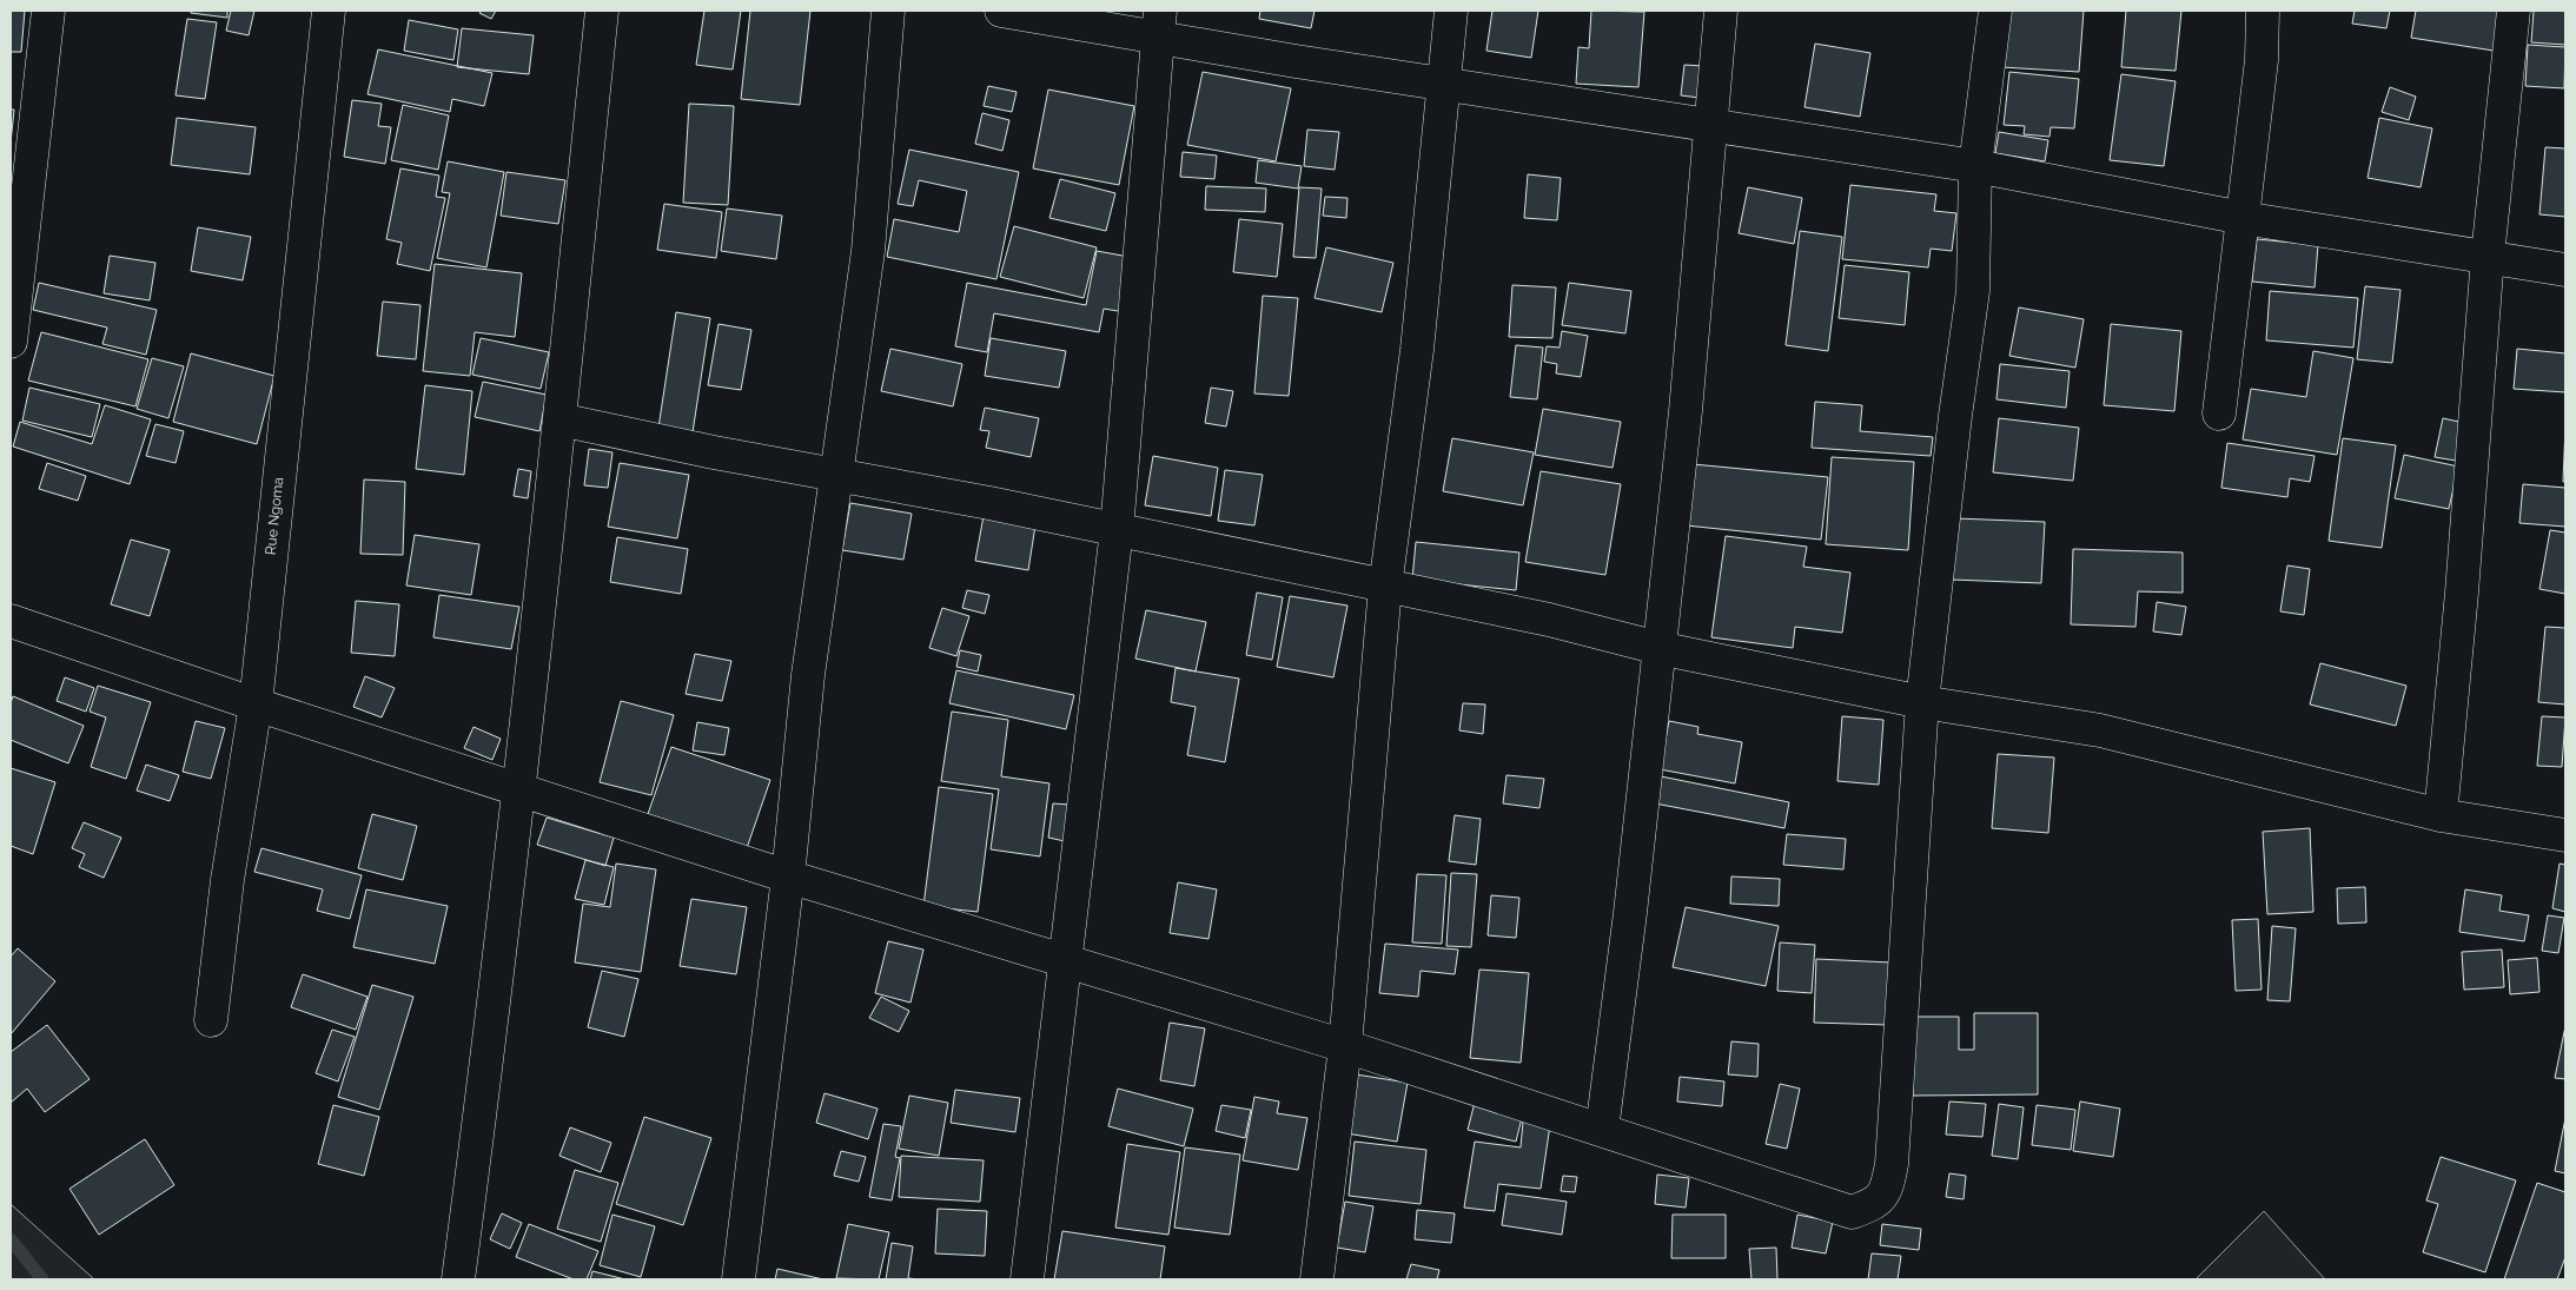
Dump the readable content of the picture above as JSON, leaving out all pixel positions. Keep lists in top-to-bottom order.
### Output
{
  "streets": {
    "street": ["Rue Ngoma"]
  }
}
